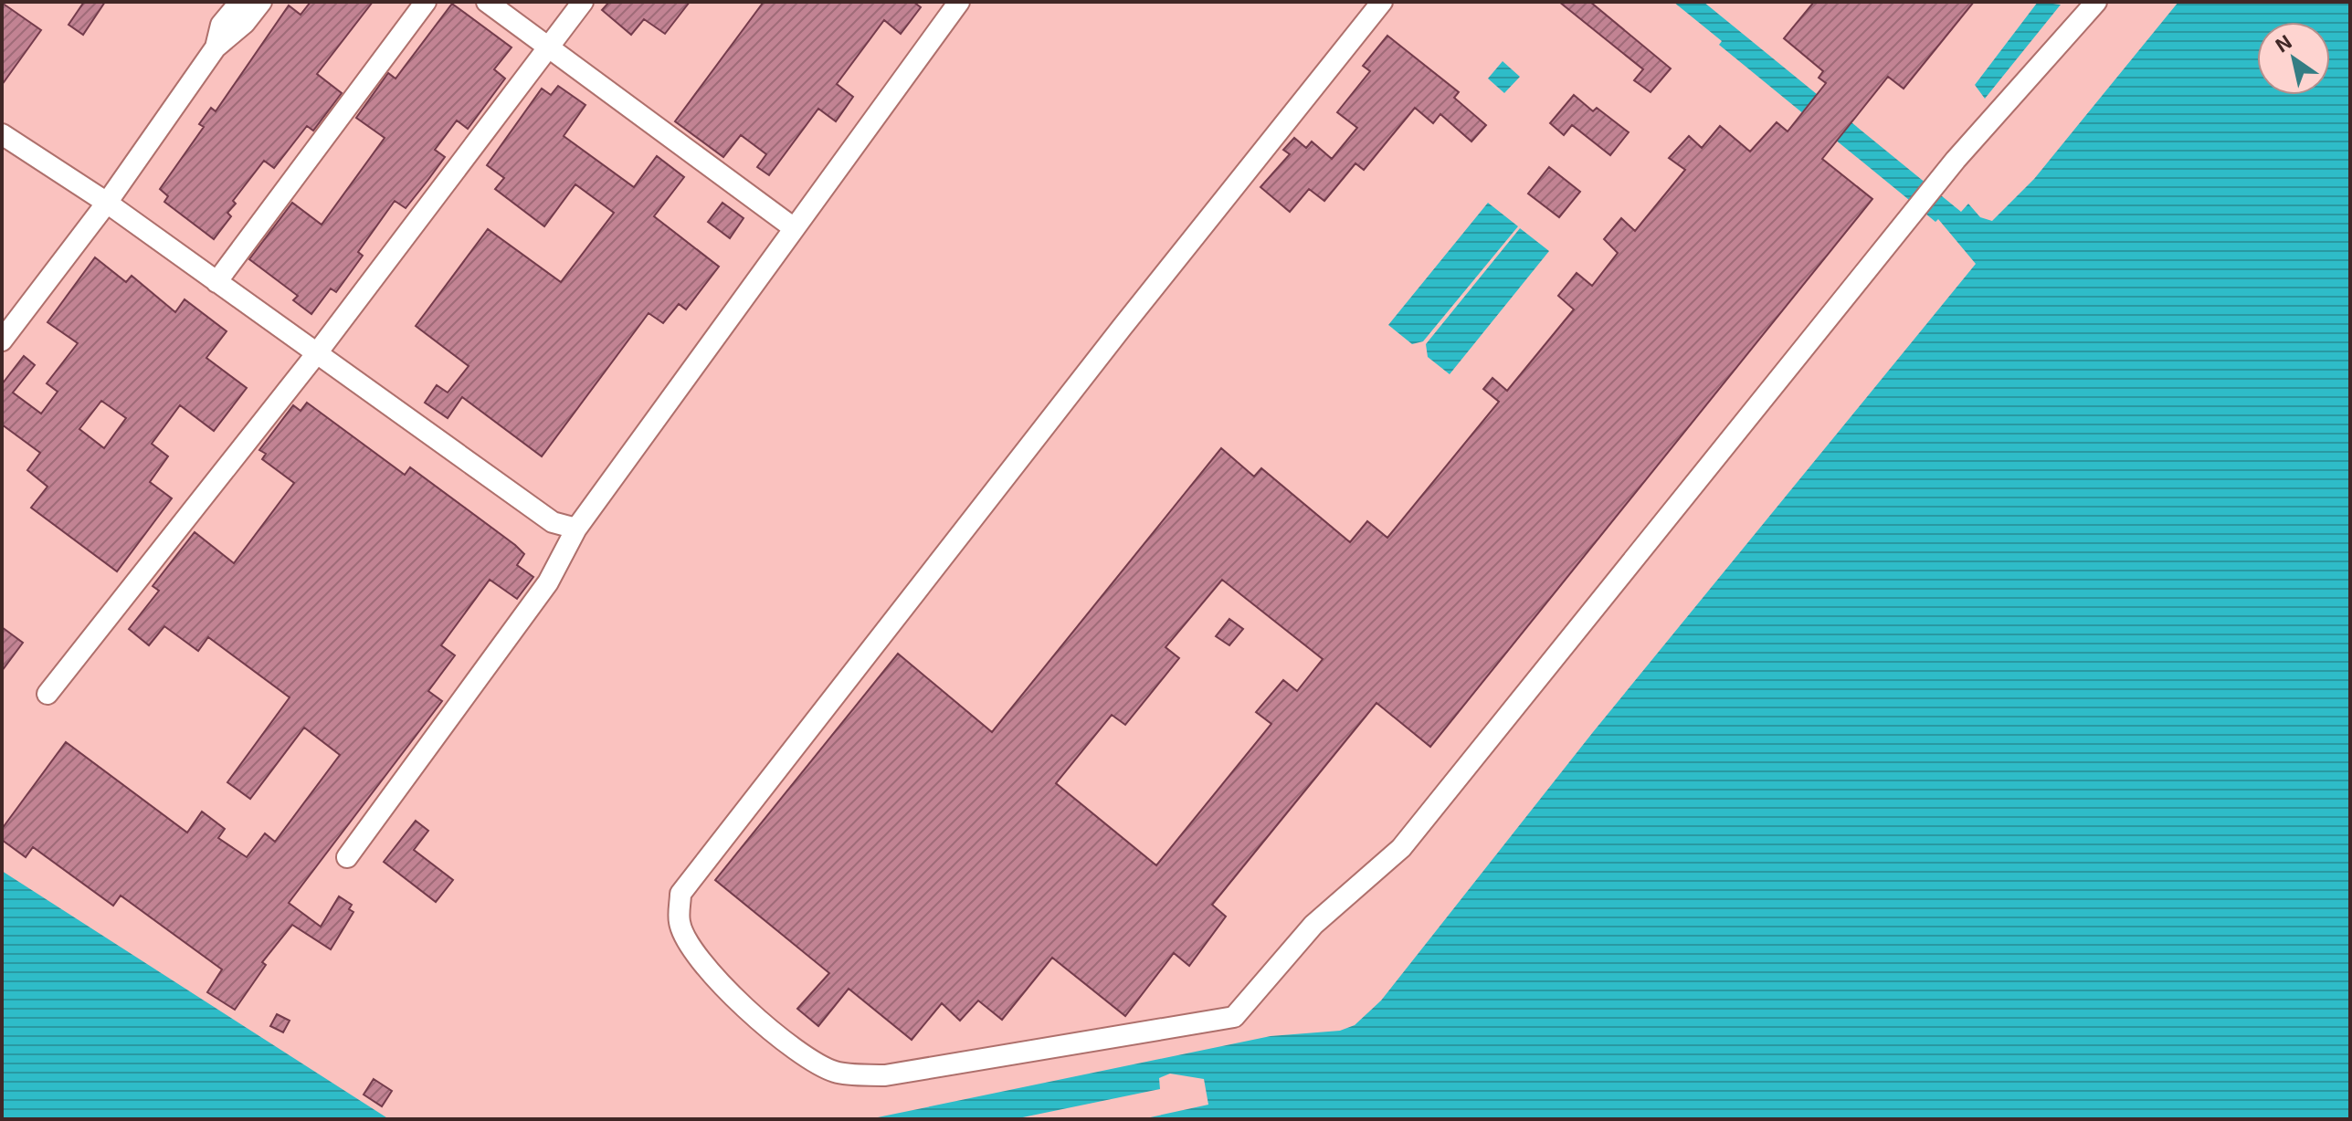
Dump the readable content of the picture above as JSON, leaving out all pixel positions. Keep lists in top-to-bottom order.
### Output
{
  "north": "top left"
}
